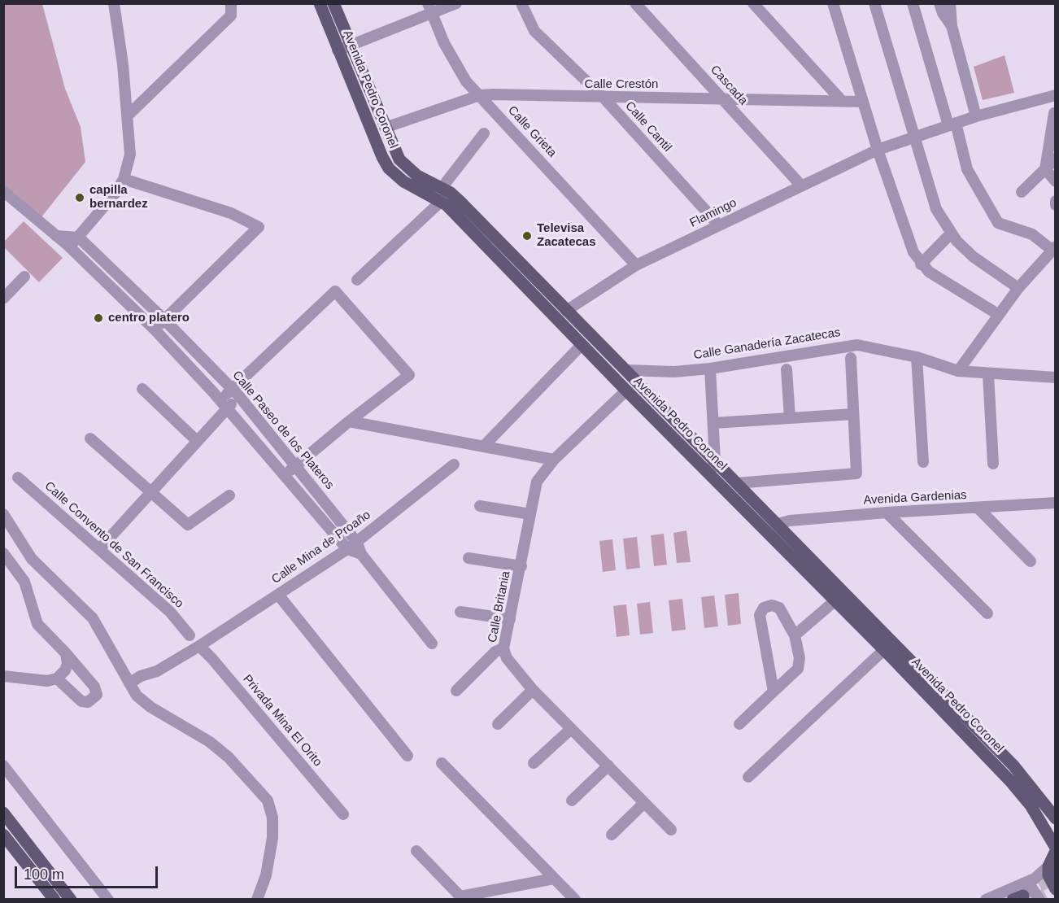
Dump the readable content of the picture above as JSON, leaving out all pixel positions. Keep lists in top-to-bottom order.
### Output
{
  "streets": {
    "main road": ["Avenida Pedro Coronel"],
    "street": [
      "Calle Crestón",
      "Cascada",
      "Calle Cantil",
      "Calle Grieta",
      "Flamingo",
      "Calle Ganadería Zacatecas",
      "Calle Paseo de los Plateros",
      "Avenida Gardenias",
      "Calle Convento de San Francisco",
      "Calle Mina de Proaño",
      "Calle Britania",
      "Privada Mina El Orito"
    ]
  },
  "crossings": [
    ["Calle Crestón", "Cascada"],
    ["Calle Crestón", "Avenida Pedro Coronel"],
    ["Calle Crestón", "Calle Cantil"],
    ["Calle Crestón", "Calle Grieta"],
    ["Cascada", "Flamingo"],
    ["Avenida Pedro Coronel", "Flamingo"],
    ["Avenida Pedro Coronel", "Calle Ganadería Zacatecas"],
    ["Avenida Pedro Coronel", "Avenida Gardenias"],
    ["Avenida Pedro Coronel", "Calle Britania"],
    ["Calle Cantil", "Flamingo"],
    ["Calle Grieta", "Flamingo"],
    ["Calle Paseo de los Plateros", "Calle Mina de Proaño"],
    ["Calle Mina de Proaño", "Privada Mina El Orito"]
  ],
  "places": ["capilla bernardez", "Televisa Zacatecas", "centro platero"],
  "scale_bar": "100 m"
}
